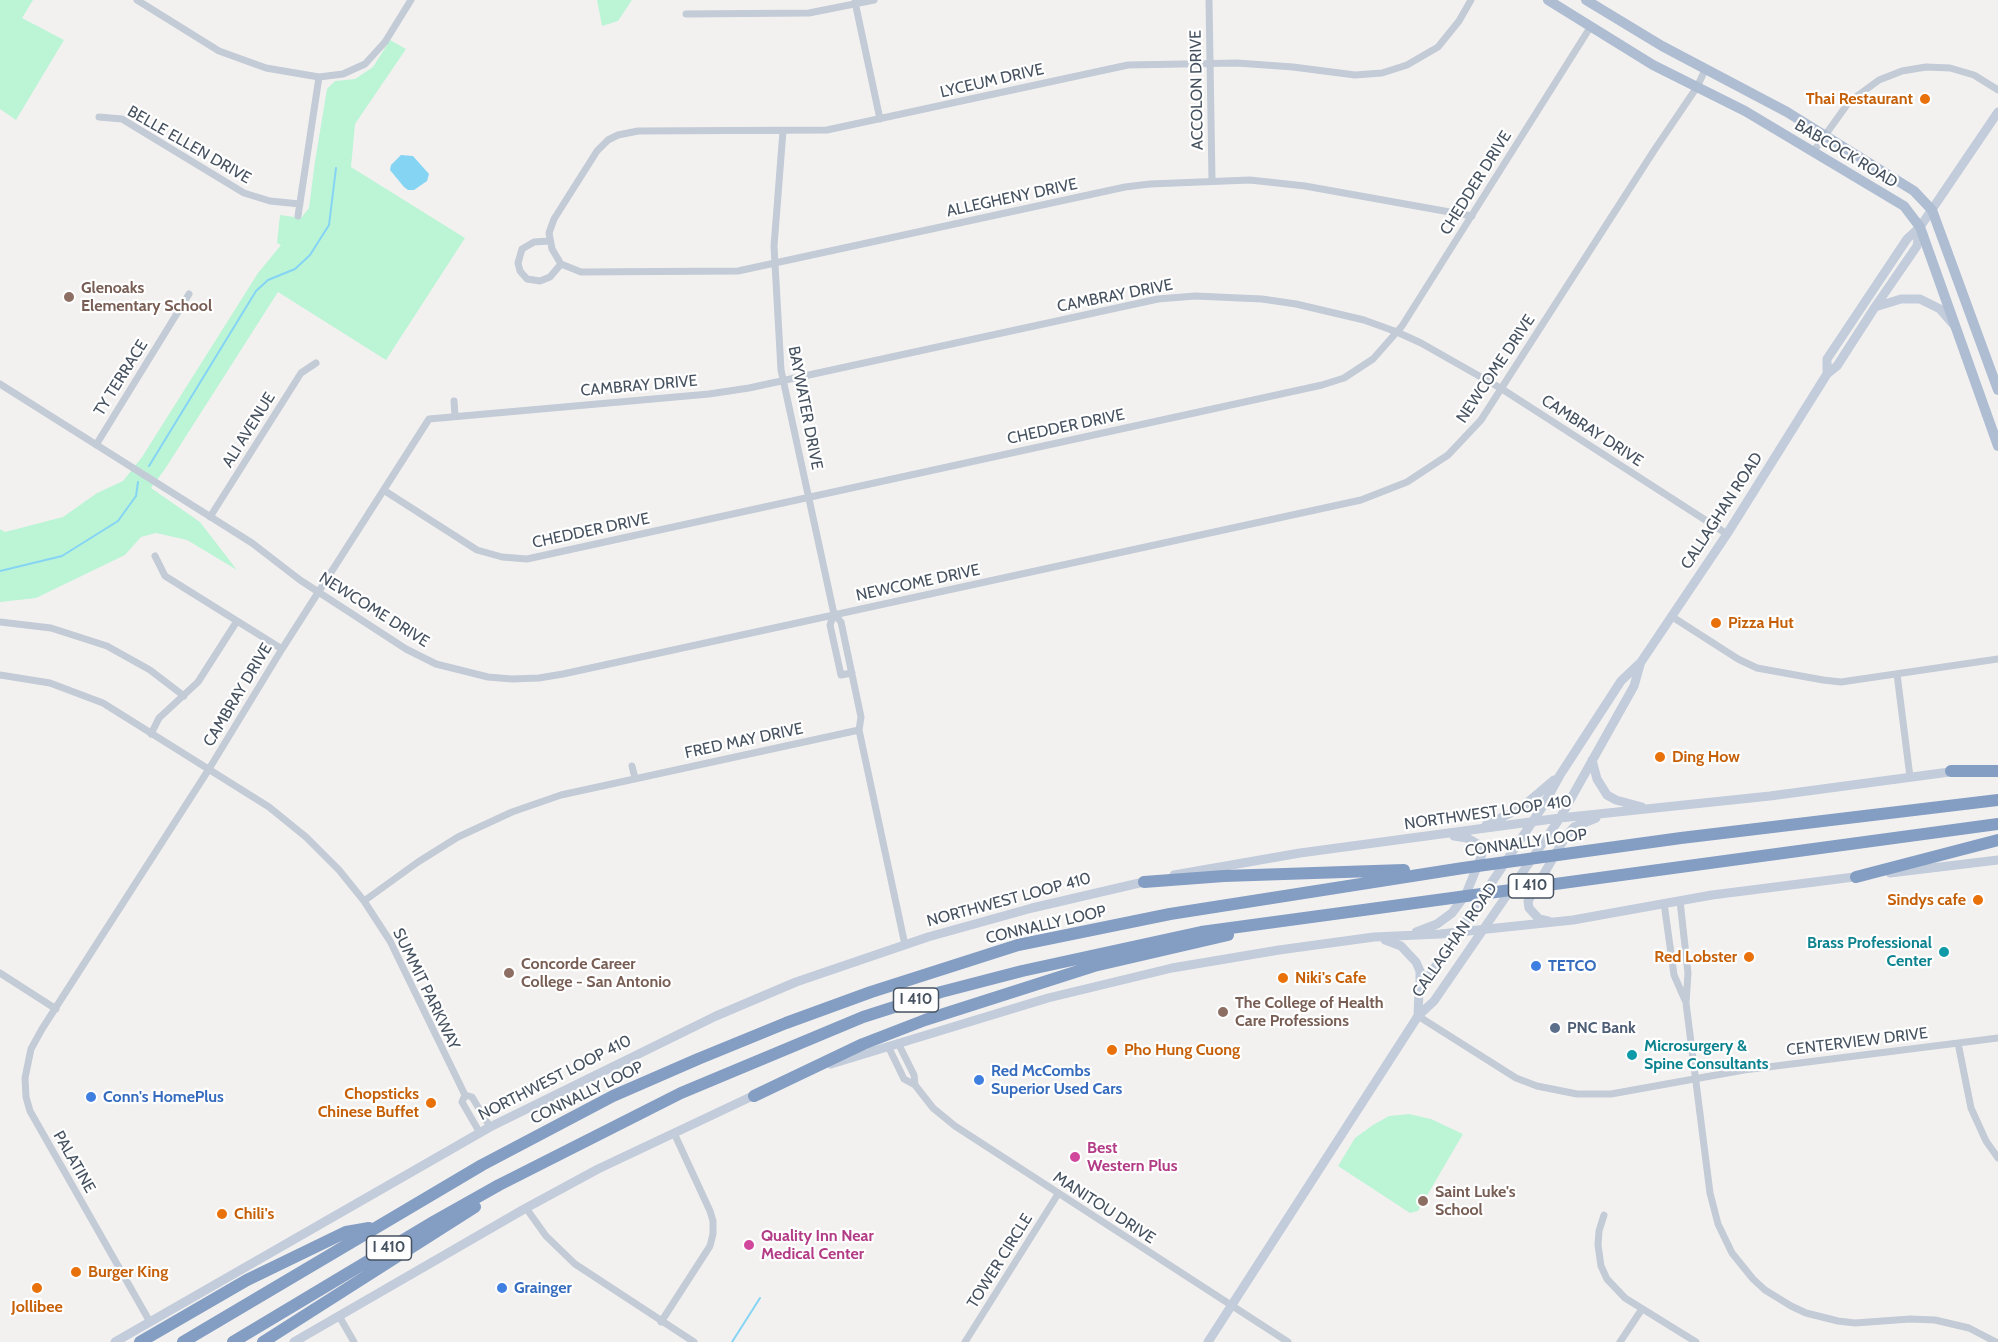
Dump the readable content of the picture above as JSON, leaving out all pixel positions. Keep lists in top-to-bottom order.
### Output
{
  "streets": {
    "highway": ["CONNALLY LOOP", "I 410"],
    "main road": ["BABCOCK ROAD", "CALLAGHAN ROAD", "NORTHWEST LOOP 410"],
    "street": [
      "LYCEUM DRIVE",
      "ACCOLON DRIVE",
      "BELLE ELLEN DRIVE",
      "CHEDDER DRIVE",
      "ALLEGHENY DRIVE",
      "CAMBRAY DRIVE",
      "NEWCOME DRIVE",
      "TY TERRACE",
      "BAYWATER DRIVE",
      "ALI AVENUE",
      "FRED MAY DRIVE",
      "SUMMIT PARKWAY",
      "CENTERVIEW DRIVE",
      "PALATINE",
      "MANITOU DRIVE",
      "TOWER CIRCLE"
    ]
  },
  "crossings": [
    ["LYCEUM DRIVE", "ACCOLON DRIVE"],
    ["LYCEUM DRIVE", "ALLEGHENY DRIVE"],
    ["LYCEUM DRIVE", "BAYWATER DRIVE"],
    ["ACCOLON DRIVE", "ALLEGHENY DRIVE"],
    ["BABCOCK ROAD", "CHEDDER DRIVE"],
    ["BABCOCK ROAD", "NEWCOME DRIVE"],
    ["BABCOCK ROAD", "CALLAGHAN ROAD"],
    ["CHEDDER DRIVE", "ALLEGHENY DRIVE"],
    ["CHEDDER DRIVE", "CAMBRAY DRIVE"],
    ["CHEDDER DRIVE", "BAYWATER DRIVE"],
    ["ALLEGHENY DRIVE", "BAYWATER DRIVE"],
    ["CAMBRAY DRIVE", "NEWCOME DRIVE"],
    ["CAMBRAY DRIVE", "BAYWATER DRIVE"],
    ["CAMBRAY DRIVE", "CALLAGHAN ROAD"],
    ["CAMBRAY DRIVE", "SUMMIT PARKWAY"],
    ["CAMBRAY DRIVE", "PALATINE"],
    ["NEWCOME DRIVE", "TY TERRACE"],
    ["NEWCOME DRIVE", "BAYWATER DRIVE"],
    ["NEWCOME DRIVE", "ALI AVENUE"],
    ["BAYWATER DRIVE", "FRED MAY DRIVE"],
    ["BAYWATER DRIVE", "NORTHWEST LOOP 410"],
    ["CALLAGHAN ROAD", "NORTHWEST LOOP 410"],
    ["CALLAGHAN ROAD", "CENTERVIEW DRIVE"],
    ["CALLAGHAN ROAD", "MANITOU DRIVE"],
    ["FRED MAY DRIVE", "SUMMIT PARKWAY"],
    ["NORTHWEST LOOP 410", "SUMMIT PARKWAY"],
    ["NORTHWEST LOOP 410", "PALATINE"],
    ["MANITOU DRIVE", "TOWER CIRCLE"]
  ],
  "places": [
    "Thai Restaurant",
    "Glenoaks Elementary School",
    "Pizza Hut",
    "Ding How",
    "Sindys cafe",
    "Brass Professional Center",
    "Red Lobster",
    "TETCO",
    "Concorde Career College - San Antonio",
    "Niki's Cafe",
    "The College of Health Care Professions",
    "PNC Bank",
    "Pho Hung Cuong",
    "Microsurgery & Spine Consultants",
    "Red McCombs Superior Used Cars",
    "Conn's HomePlus",
    "Chopsticks Chinese Buffet",
    "Best Western Plus",
    "Saint Luke's School",
    "Chili's",
    "Quality Inn Near Medical Center",
    "Burger King",
    "Jollibee",
    "Grainger"
  ]
}
